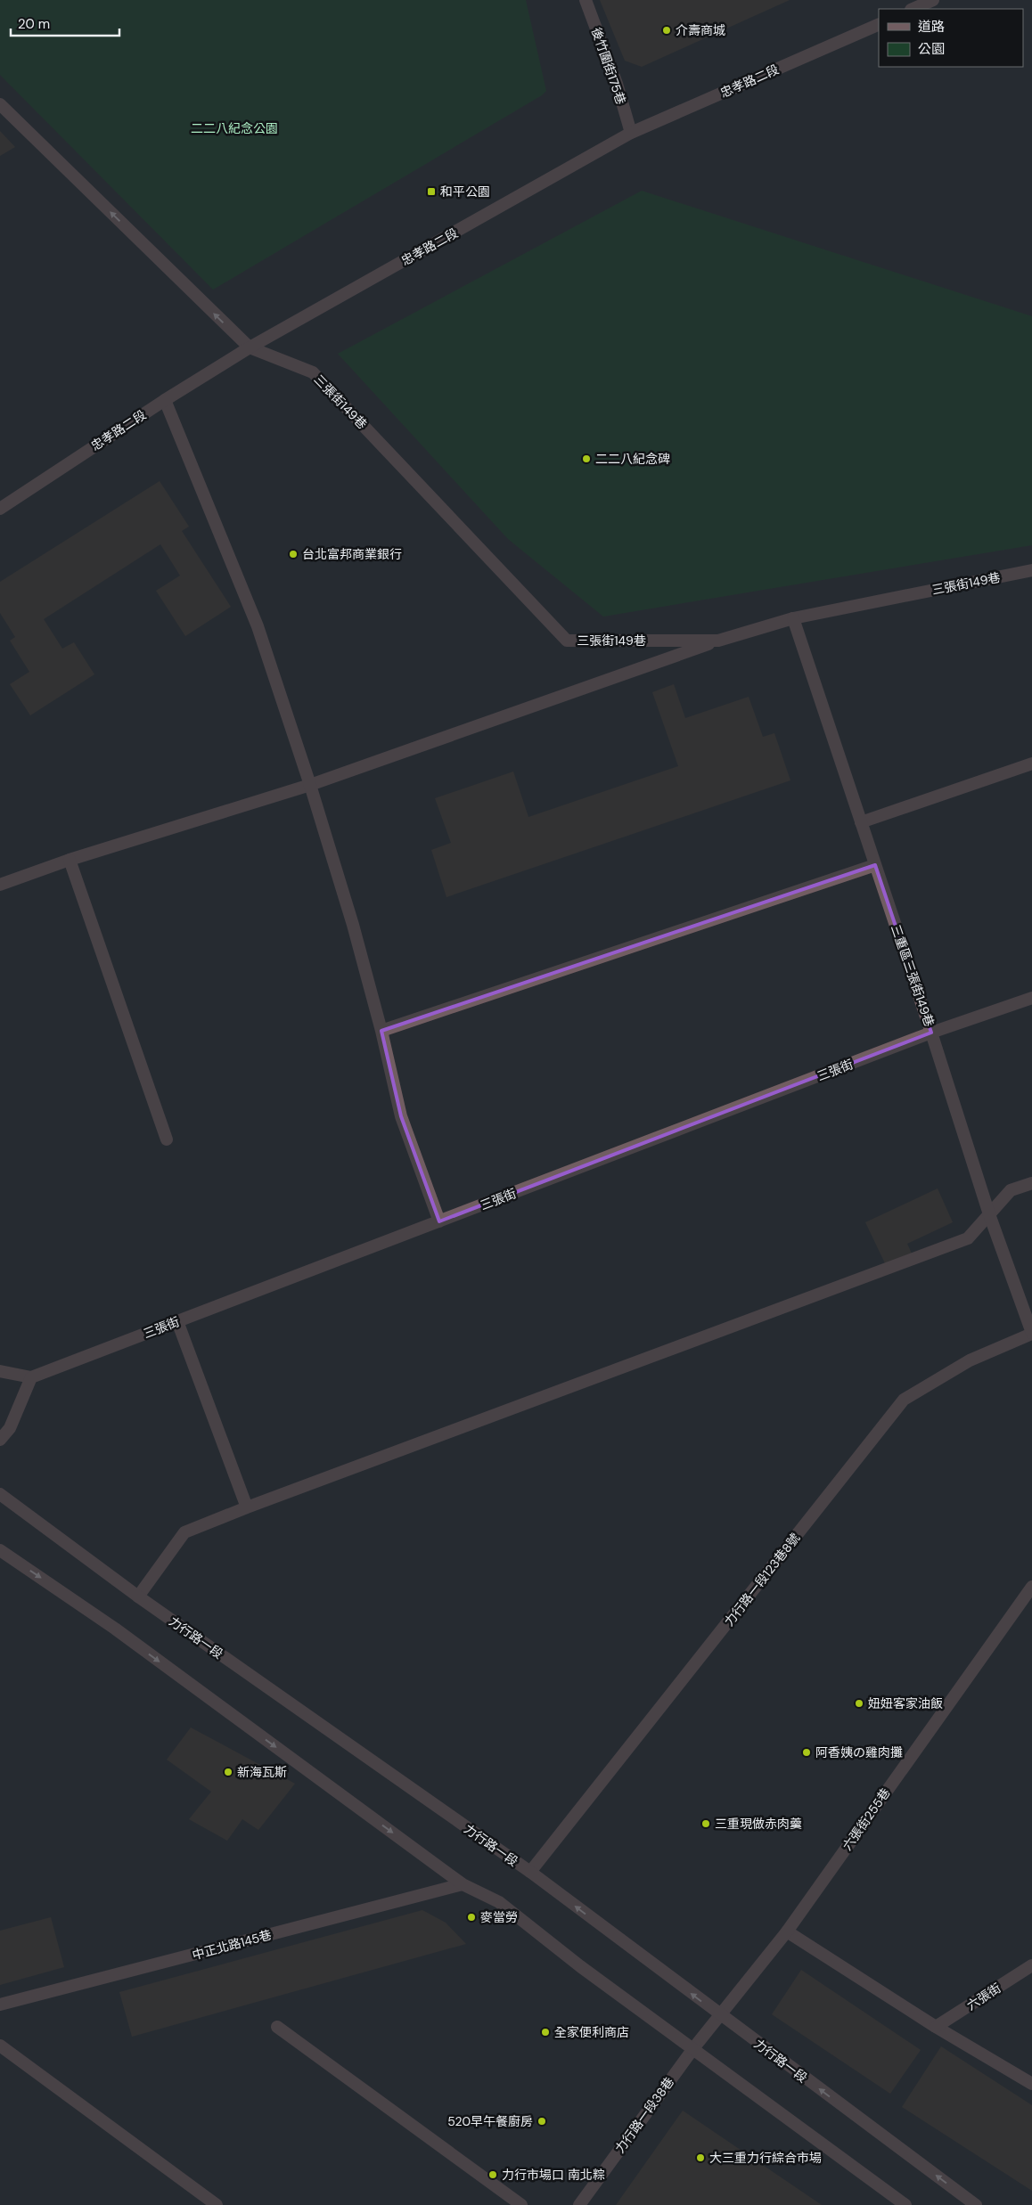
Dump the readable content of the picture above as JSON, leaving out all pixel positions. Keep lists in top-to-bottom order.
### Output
{
  "streets": {
    "street": [
      "後竹圍街175巷",
      "忠孝路二段",
      "三張街149巷",
      "三重區三張街149巷",
      "三張街",
      "力行路一段123巷8號",
      "力行路一段",
      "六張街255巷",
      "中正北路145巷",
      "六張街",
      "力行路一段38巷"
    ]
  },
  "crossings": [
    ["後竹圍街175巷", "忠孝路二段"],
    ["忠孝路二段", "三張街149巷"],
    ["三張街149巷", "三重區三張街149巷"],
    ["三重區三張街149巷", "三張街"],
    ["三重區三張街149巷", "力行路一段123巷8號"],
    ["力行路一段123巷8號", "力行路一段"],
    ["力行路一段", "六張街255巷"],
    ["六張街255巷", "力行路一段38巷"]
  ],
  "parks": ["二二八紀念公園"],
  "places": {
    "other": [
      "介壽商城",
      "二二八紀念碑",
      "台北富邦商業銀行",
      "妞妞客家油飯",
      "阿香姨の雞肉攤",
      "新海瓦斯",
      "三重現做赤肉羹",
      "麥當勞",
      "全家便利商店",
      "520早午餐廚房",
      "大三重力行綜合市場",
      "力行市場口 南北粽"
    ],
    "transit": ["和平公園"]
  },
  "legend": ["道路", "公園"],
  "scale_bar": "20 m"
}
